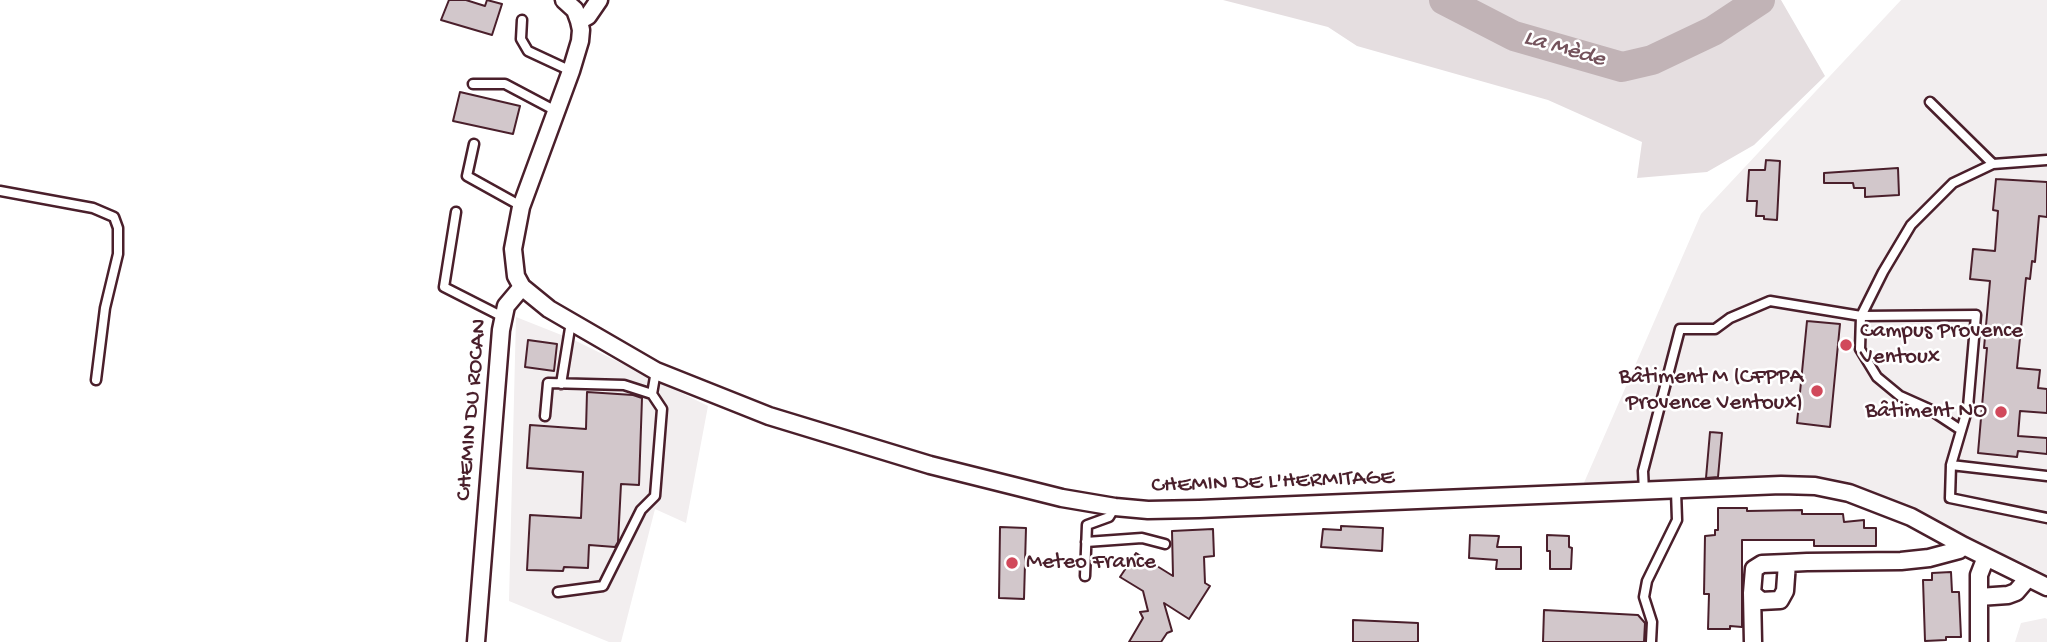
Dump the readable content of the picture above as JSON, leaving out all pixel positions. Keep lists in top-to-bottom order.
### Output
{
  "streets": {
    "street": ["CHEMIN DU ROCAN", "CHEMIN DE L'HERMITAGE"]
  },
  "crossings": [
    ["CHEMIN DU ROCAN", "CHEMIN DE L'HERMITAGE"]
  ],
  "water": ["La Mède"],
  "places": [
    "Campus Provence Ventoux",
    "Bâtiment M (CFPPA Provence Ventoux)",
    "Bâtiment NO",
    "Meteo France"
  ]
}
